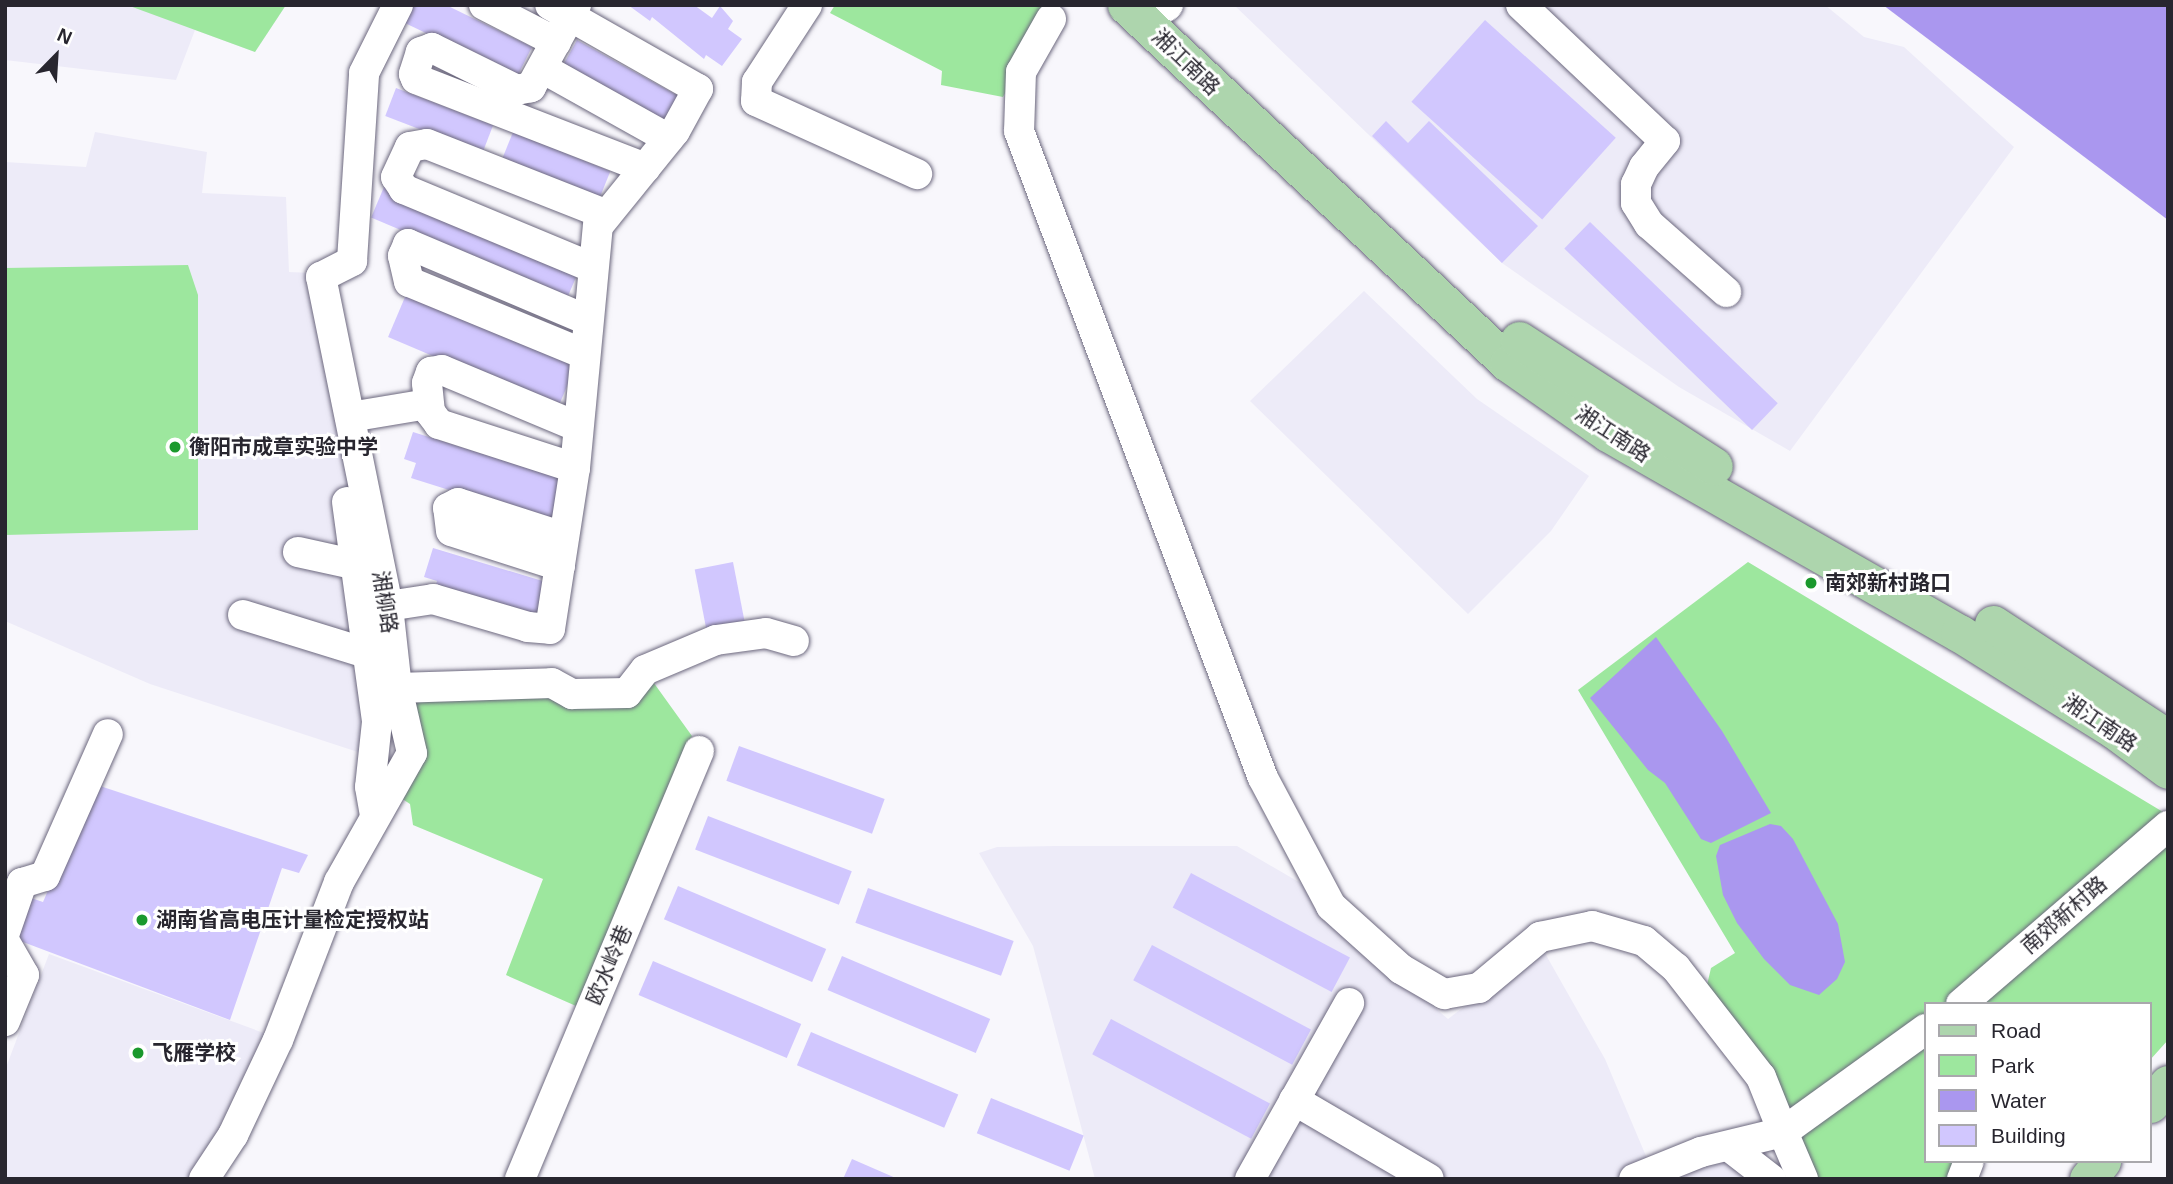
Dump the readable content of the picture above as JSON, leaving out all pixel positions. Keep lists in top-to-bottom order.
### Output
{
  "streets": {
    "main road": ["湘江南路"],
    "street": ["湘柳路", "南郊新村路", "欧水岭巷"]
  },
  "places": [
    "衡阳市成章实验中学",
    "南郊新村路口",
    "湖南省高电压计量检定授权站",
    "飞雁学校"
  ],
  "legend": [
    "Road",
    "Park",
    "Water",
    "Building"
  ],
  "north": "top right"
}
